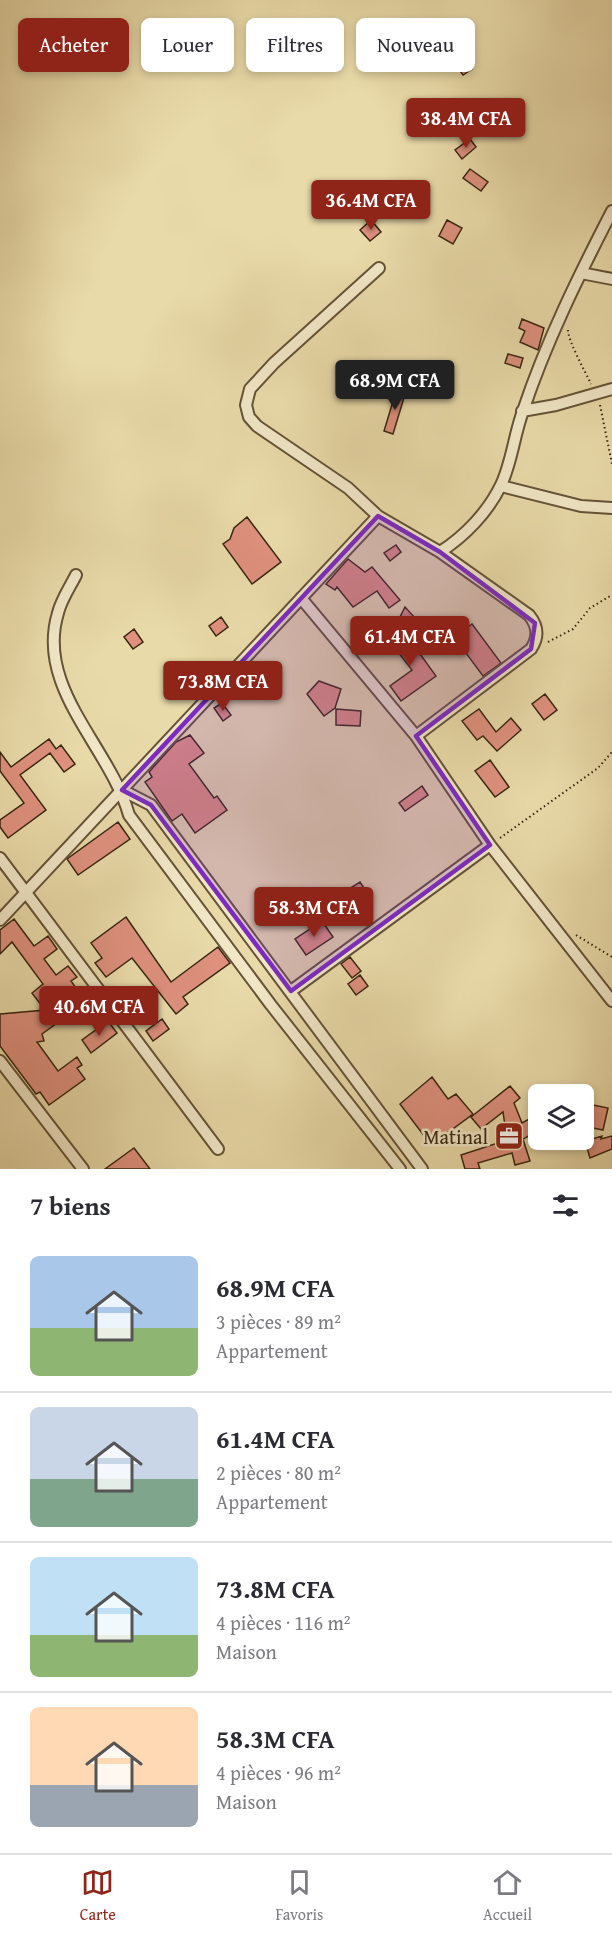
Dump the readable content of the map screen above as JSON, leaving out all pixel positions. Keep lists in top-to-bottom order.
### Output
{
  "places": {
    "office": ["Matinal"]
  },
  "page": {
    "chip": [
      "Acheter",
      "Louer",
      "Filtres",
      "Nouveau"
    ],
    "price": [
      "38.4M CFA",
      "36.4M CFA",
      "68.9M CFA",
      "61.4M CFA",
      "73.8M CFA",
      "58.3M CFA",
      "40.6M CFA"
    ],
    "heading": "7 biens",
    "list": [
      {
        "name": "68.9M CFA",
        "note": "3 pièces · 89 m² · Appartement"
      },
      {
        "name": "61.4M CFA",
        "note": "2 pièces · 80 m² · Appartement"
      },
      {
        "name": "73.8M CFA",
        "note": "4 pièces · 116 m² · Maison"
      },
      {
        "name": "58.3M CFA",
        "note": "4 pièces · 96 m² · Maison"
      }
    ],
    "tabs": ["Carte", "Favoris", "Accueil"]
  }
}
